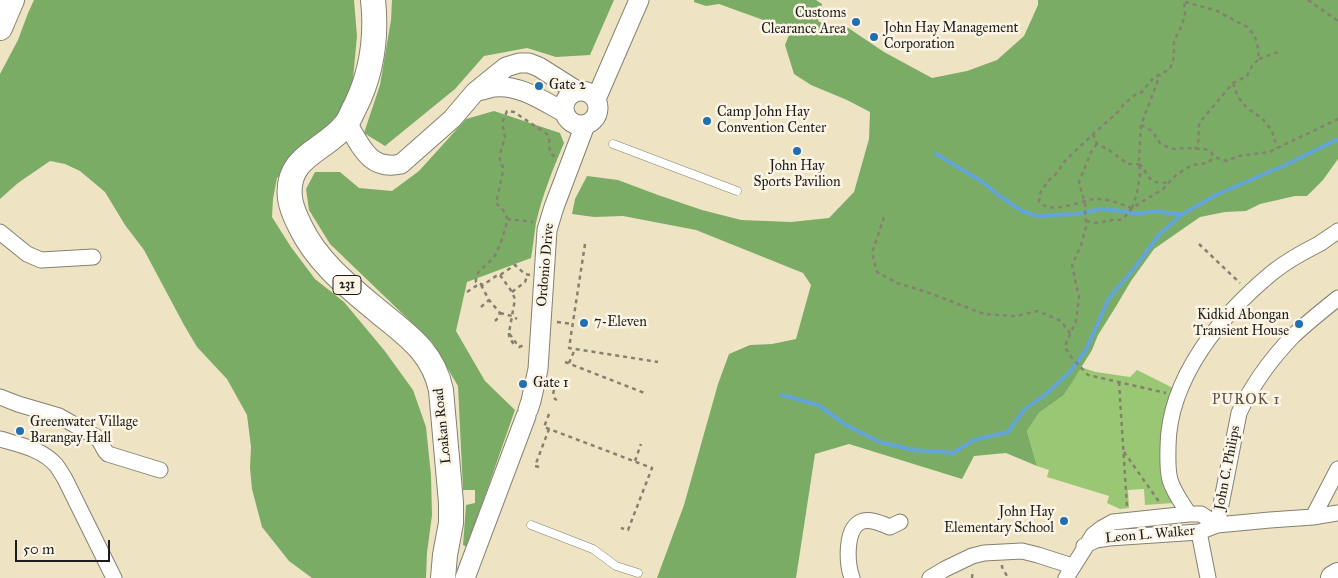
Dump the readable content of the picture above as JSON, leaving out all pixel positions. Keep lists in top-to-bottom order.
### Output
{
  "streets": {
    "main road": ["231", "Loakan Road"],
    "street": ["Ordonio Drive", "John C. Philips", "Leon L. Walker"]
  },
  "crossings": [
    ["John C. Philips", "Leon L. Walker"]
  ],
  "districts": ["PUROK 1"],
  "places": [
    "Customs Clearance Area",
    "John Hay Management Corporation",
    "Gate 2",
    "Camp John Hay Convention Center",
    "John Hay Sports Pavilion",
    "7-Eleven",
    "Kidkid Abongan Transient House",
    "Gate 1",
    "Greenwater Village Barangay Hall",
    "John Hay Elementary School"
  ],
  "scale_bar": "50 m"
}
